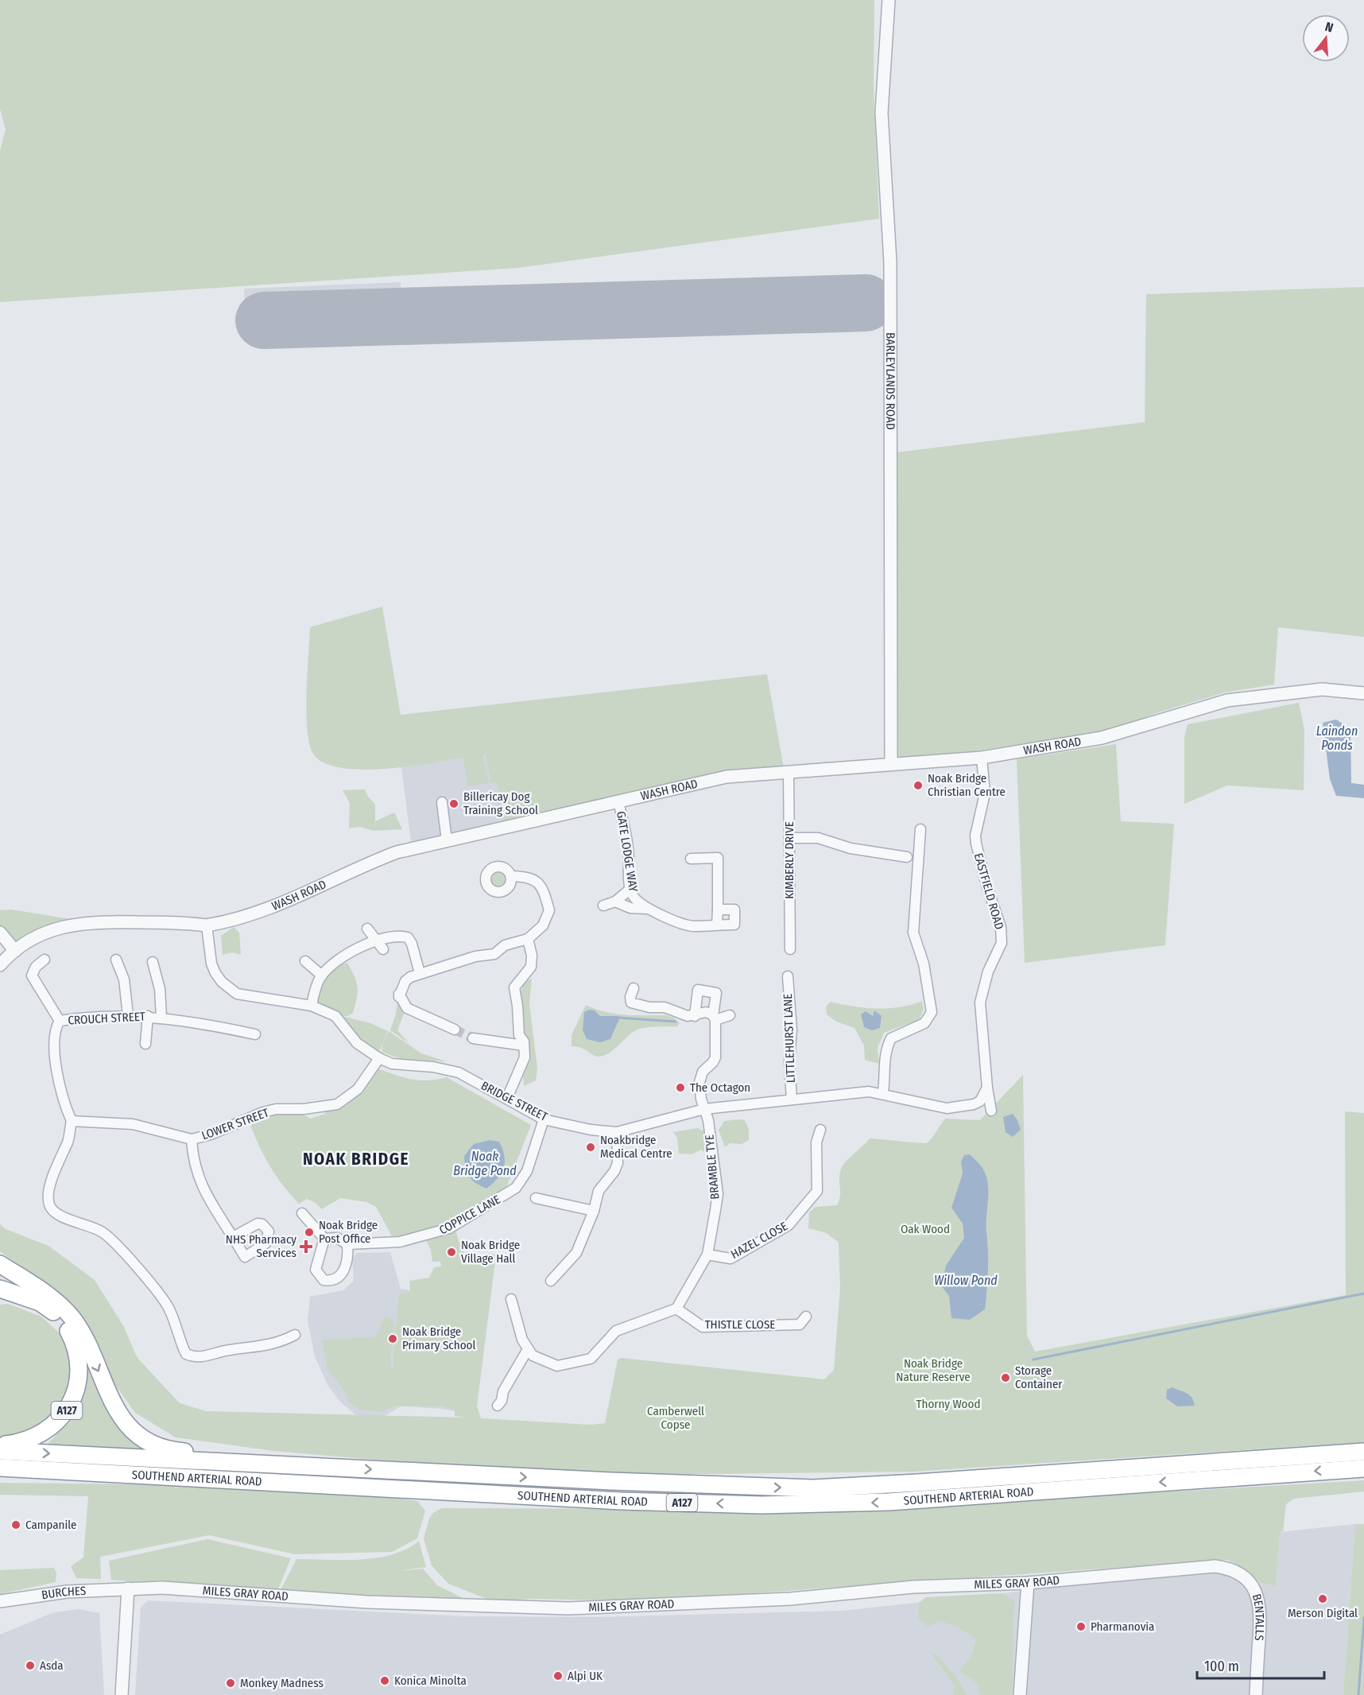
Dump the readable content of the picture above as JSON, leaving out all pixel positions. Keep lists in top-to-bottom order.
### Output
{
  "streets": {
    "highway": ["A127", "SOUTHEND ARTERIAL ROAD"],
    "street": [
      "BARLEYLANDS ROAD",
      "WASH ROAD",
      "GATE LODGE WAY",
      "KIMBERLY DRIVE",
      "EASTFIELD ROAD",
      "CROUCH STREET",
      "LITTLEHURST LANE",
      "BRIDGE STREET",
      "LOWER STREET",
      "BRAMBLE TYE",
      "COPPICE LANE",
      "HAZEL CLOSE",
      "THISTLE CLOSE",
      "MILES GRAY ROAD",
      "BURCHES",
      "BENTALLS"
    ]
  },
  "crossings": [
    ["BARLEYLANDS ROAD", "WASH ROAD"],
    ["WASH ROAD", "GATE LODGE WAY"],
    ["WASH ROAD", "KIMBERLY DRIVE"],
    ["WASH ROAD", "EASTFIELD ROAD"],
    ["WASH ROAD", "BRIDGE STREET"],
    ["EASTFIELD ROAD", "BRIDGE STREET"],
    ["CROUCH STREET", "LOWER STREET"],
    ["LITTLEHURST LANE", "BRIDGE STREET"],
    ["BRIDGE STREET", "LOWER STREET"],
    ["BRIDGE STREET", "BRAMBLE TYE"],
    ["BRIDGE STREET", "COPPICE LANE"],
    ["BRAMBLE TYE", "HAZEL CLOSE"],
    ["BRAMBLE TYE", "THISTLE CLOSE"],
    ["MILES GRAY ROAD", "BURCHES"],
    ["MILES GRAY ROAD", "BENTALLS"]
  ],
  "districts": ["NOAK BRIDGE"],
  "water": ["Laindon Ponds", "Noak Bridge Pond", "Willow Pond"],
  "parks": [
    "Oak Wood",
    "Noak Bridge Nature Reserve",
    "Thorny Wood",
    "Camberwell Copse"
  ],
  "places": {
    "other": [
      "Noak Bridge Christian Centre",
      "Billericay Dog Training School",
      "The Octagon",
      "Noakbridge Medical Centre",
      "Noak Bridge Post Office",
      "Noak Bridge Village Hall",
      "Noak Bridge Primary School",
      "Storage Container",
      "Campanile",
      "Merson Digital",
      "Pharmanovia",
      "Asda",
      "Alpi UK",
      "Konica Minolta",
      "Monkey Madness"
    ],
    "health": ["NHS Pharmacy Services"]
  },
  "scale_bar": "100 m",
  "north": "top"
}
